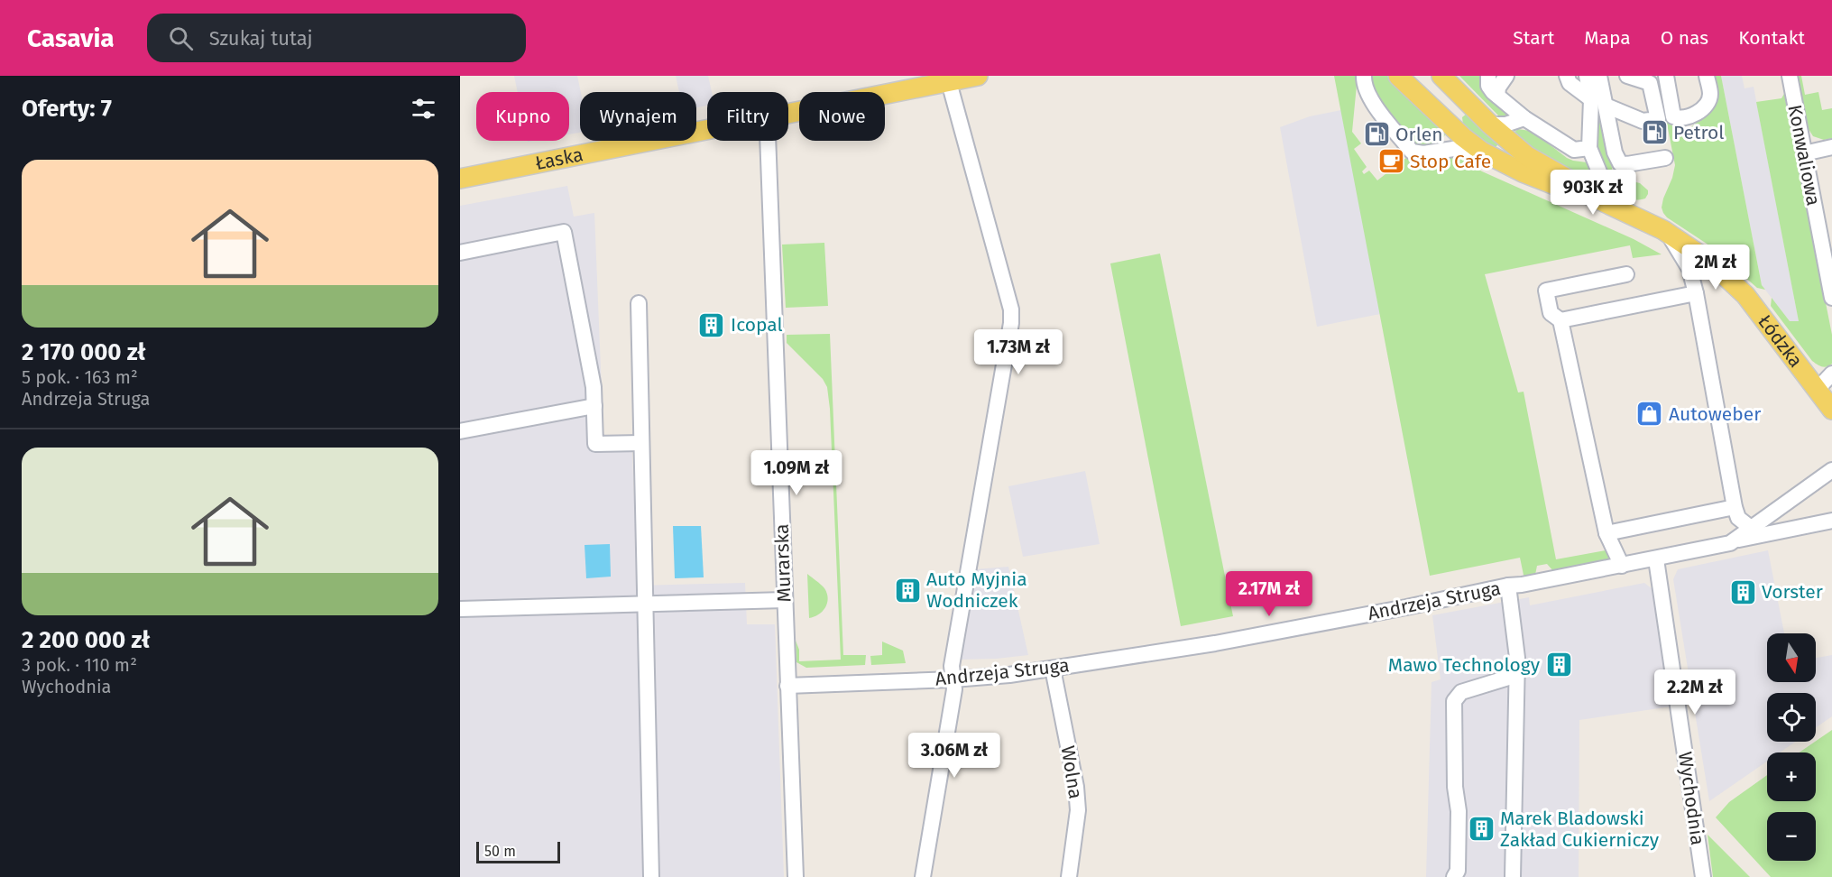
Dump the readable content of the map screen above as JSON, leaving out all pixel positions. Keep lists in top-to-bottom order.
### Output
{
  "streets": {
    "main road": ["Łaska", "Łódzka"],
    "street": [
      "Konwaliowa",
      "Murarska",
      "Andrzeja Struga",
      "Wolna",
      "Wychodnia"
    ]
  },
  "crossings": [
    ["Murarska", "Andrzeja Struga"],
    ["Andrzeja Struga", "Wolna"],
    ["Andrzeja Struga", "Wychodnia"]
  ],
  "places": {
    "fuel station": ["Petrol", "Orlen"],
    "cafe": ["Stop Cafe"],
    "building": [
      "Icopal",
      "Auto Myjnia Wodniczek",
      "Vorster",
      "Mawo Technology",
      "Marek Bladowski Zakład Cukierniczy"
    ],
    "shop": ["Autoweber"]
  },
  "scale_bar": "50 m",
  "north": "bottom",
  "page": {
    "header": "Casavia",
    "search": "Szukaj tutaj",
    "nav": [
      "Start",
      "Mapa",
      "O nas",
      "Kontakt"
    ],
    "heading": "Oferty: 7",
    "chip": [
      "Kupno",
      "Wynajem",
      "Filtry",
      "Nowe"
    ],
    "list": [
      {
        "name": "2 170 000 zł",
        "note": "5 pok. · 163 m² · Andrzeja Struga"
      },
      {
        "name": "2 200 000 zł",
        "note": "3 pok. · 110 m² · Wychodnia"
      }
    ],
    "price": [
      "903K zł",
      "2M zł",
      "1.73M zł",
      "1.09M zł",
      "2.17M zł",
      "2.2M zł",
      "3.06M zł"
    ],
    "map_buttons": ["+", "−"],
    "scale": "50 m"
  }
}
